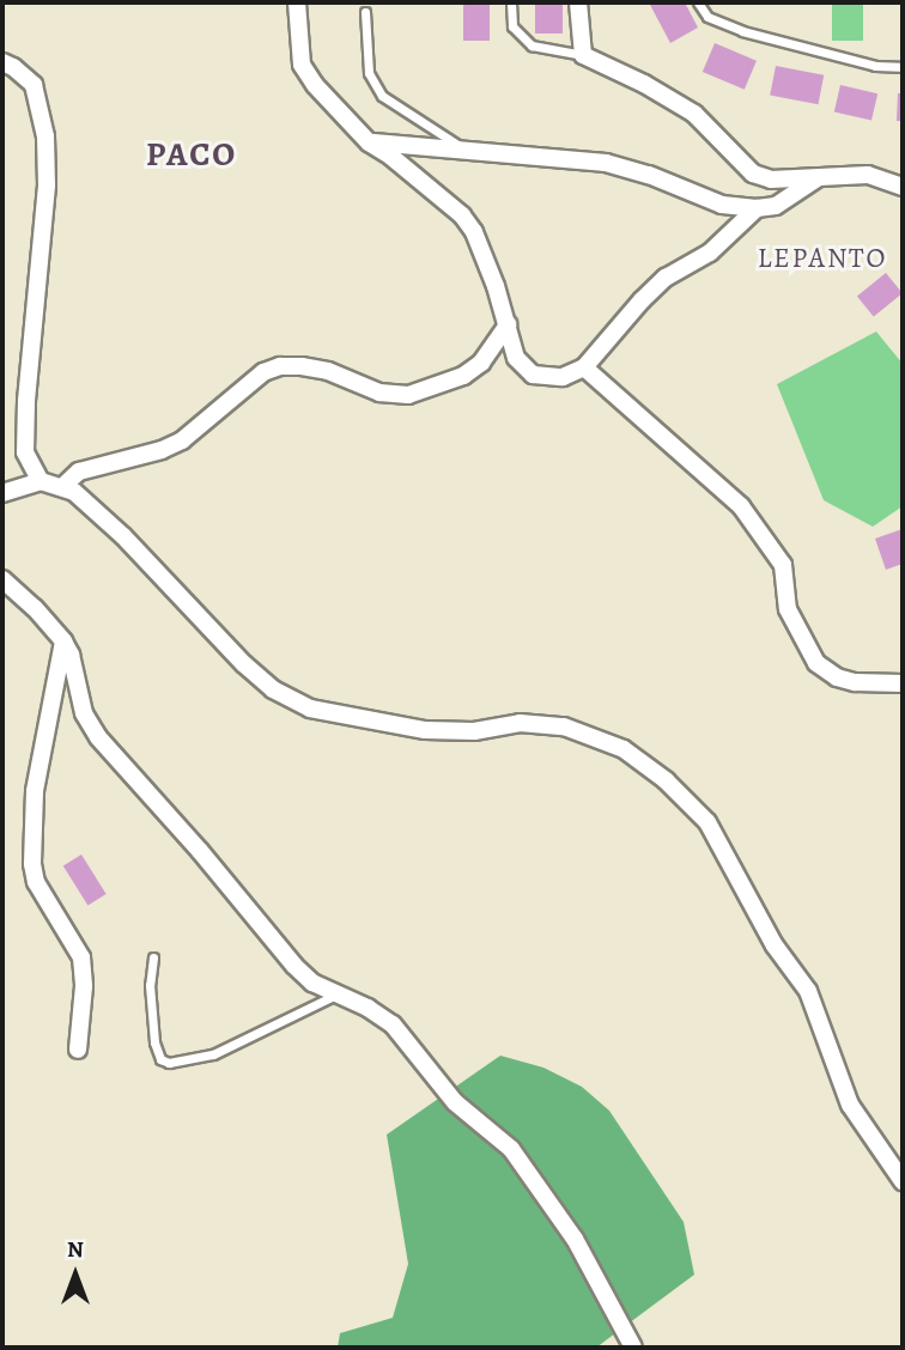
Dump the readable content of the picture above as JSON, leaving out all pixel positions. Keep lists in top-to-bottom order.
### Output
{
  "districts": ["PACO", "LEPANTO"],
  "north": "top"
}
